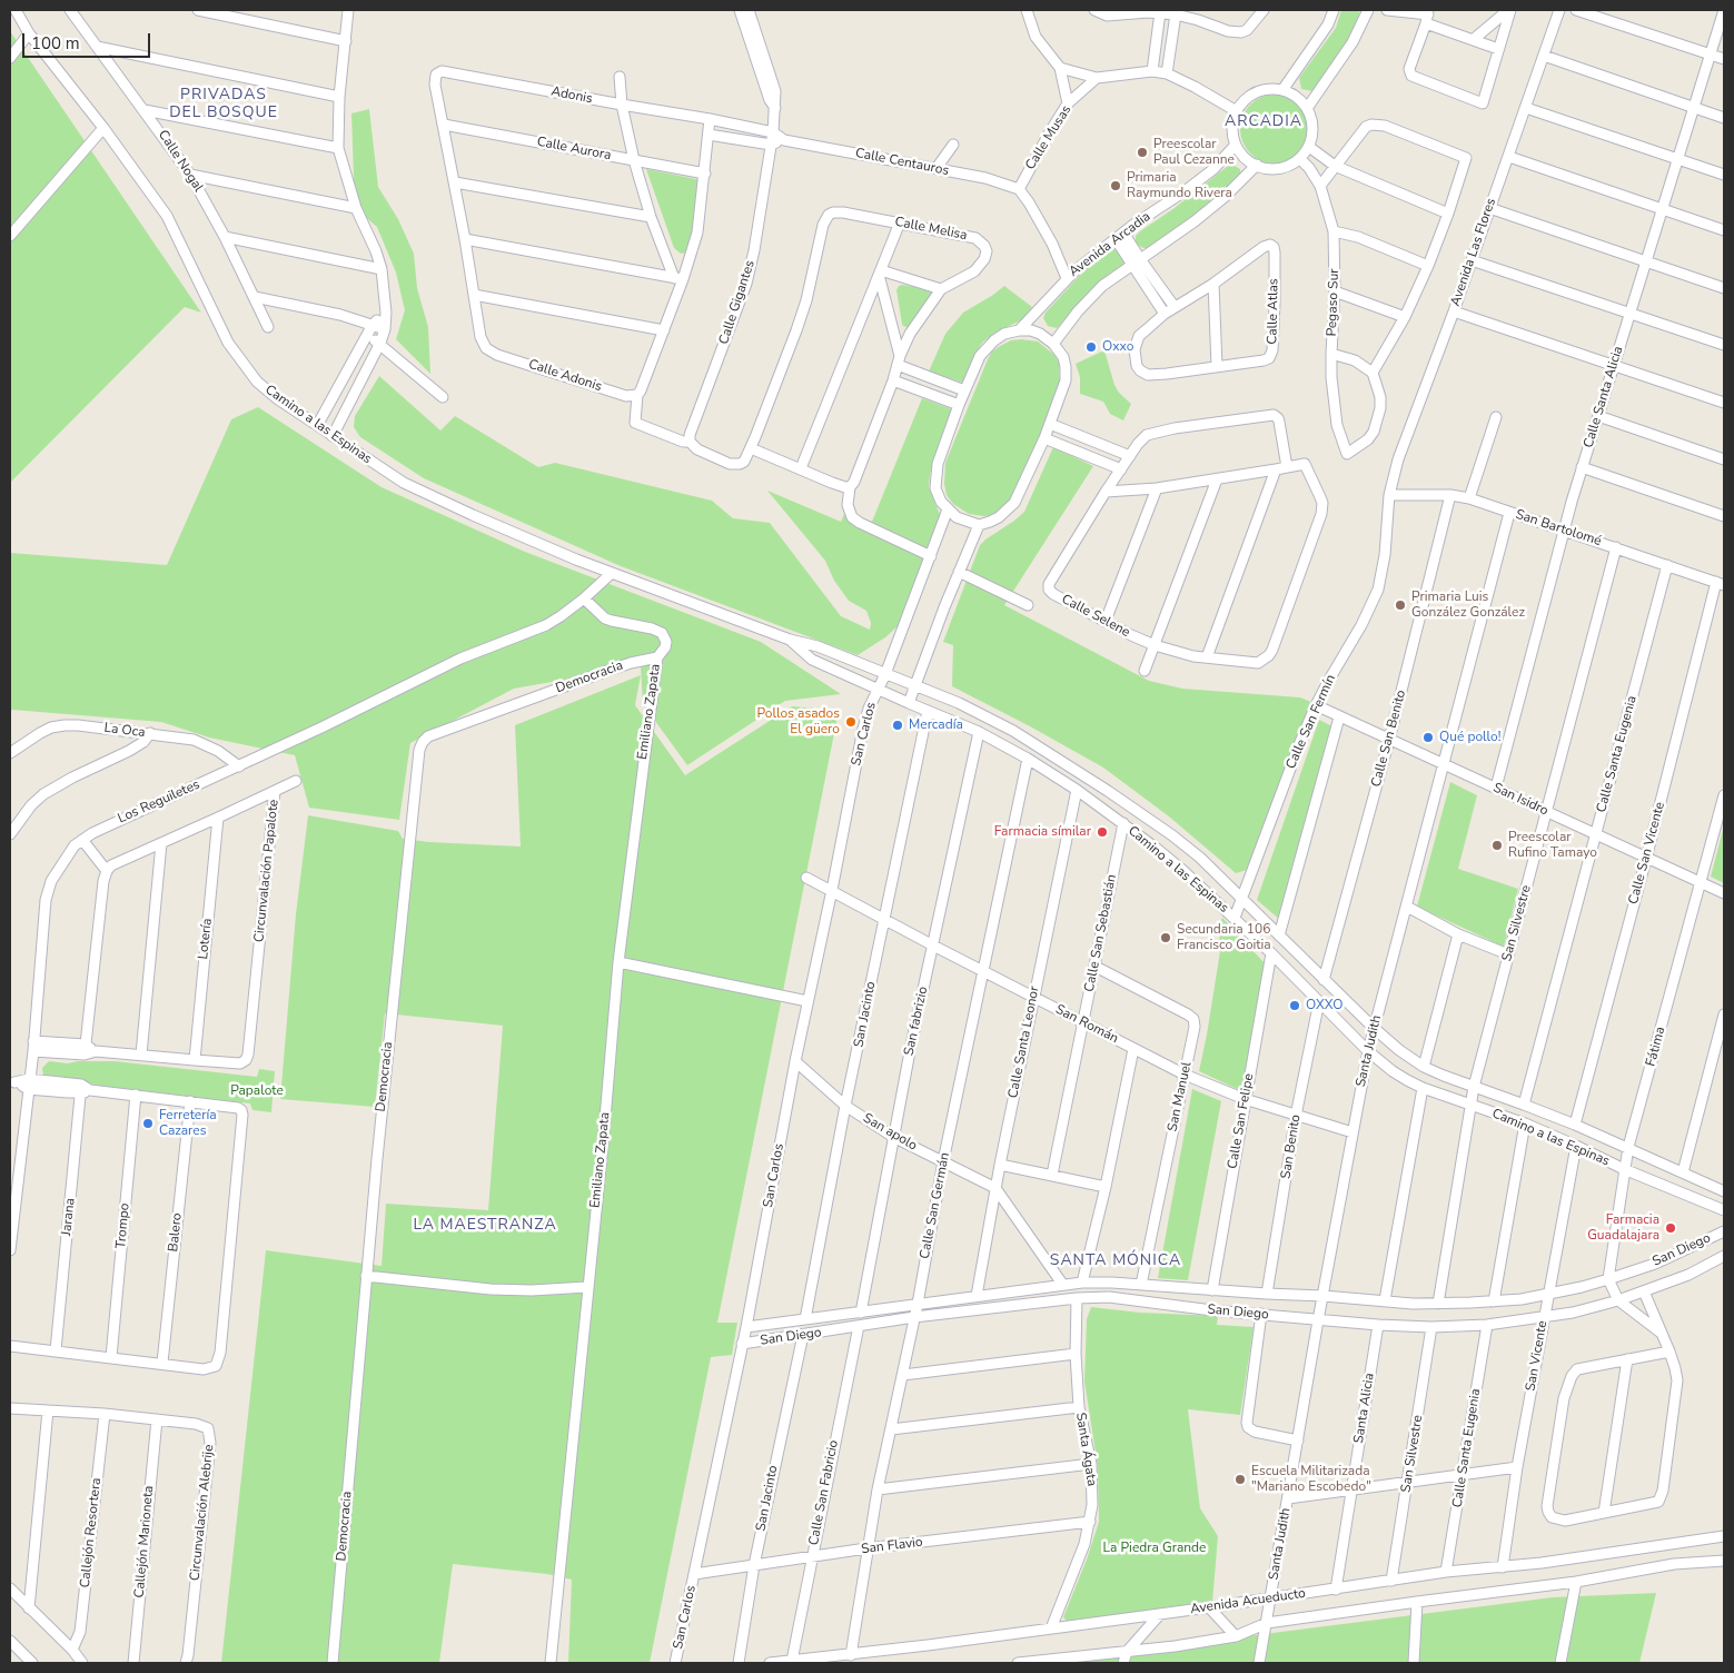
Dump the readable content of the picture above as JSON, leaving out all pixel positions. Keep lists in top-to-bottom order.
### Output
{
  "streets": {
    "street": [
      "Adonis",
      "Calle Musas",
      "Calle Aurora",
      "Calle Nogal",
      "Calle Centauros",
      "Calle Melisa",
      "Avenida Arcadia",
      "Avenida Las Flores",
      "Calle Gigantes",
      "Pegaso Sur",
      "Calle Atlas",
      "Calle Adonis",
      "Calle Santa Alicia",
      "Camino a las Espinas",
      "San Bartolomé",
      "Calle Selene",
      "Democracia",
      "Emiliano Zapata",
      "Calle San Fermín",
      "La Oca",
      "San Carlos",
      "Calle San Benito",
      "Calle Santa Eugenia",
      "San Isidro",
      "Los Reguiletes",
      "Calle San Vicente",
      "Circunvalación Papalote",
      "San Silvestre",
      "Calle San Sebastián",
      "Lotería",
      "San Jacinto",
      "San fabrizio",
      "San Román",
      "Calle Santa Leonor",
      "Fátima",
      "Santa Judith",
      "San Manuel",
      "Calle San Felipe",
      "San apolo",
      "San Benito",
      "Calle San Germán",
      "Jarana",
      "Trompo",
      "Balero",
      "San Diego",
      "San Vicente",
      "Santa Alicia",
      "Santa Ágata",
      "Calle San Fabricio",
      "Circunvalación Alebrije",
      "Callejón Resortera",
      "Callejón Marioneta",
      "San Flavio",
      "Avenida Acueducto"
    ]
  },
  "crossings": [
    ["Adonis", "Calle Adonis"],
    ["Calle Musas", "Calle Centauros"],
    ["Calle Aurora", "Calle Adonis"],
    ["Calle Centauros", "Calle Gigantes"],
    ["Avenida Arcadia", "Pegaso Sur"],
    ["Avenida Las Flores", "San Bartolomé"],
    ["Avenida Las Flores", "Calle San Fermín"],
    ["Calle Santa Alicia", "San Bartolomé"],
    ["Calle Santa Alicia", "San Isidro"],
    ["Camino a las Espinas", "Calle San Fermín"],
    ["Camino a las Espinas", "San Carlos"],
    ["Camino a las Espinas", "Calle San Benito"],
    ["Camino a las Espinas", "Calle Santa Eugenia"],
    ["Camino a las Espinas", "Los Reguiletes"],
    ["Camino a las Espinas", "Calle San Vicente"],
    ["Camino a las Espinas", "San Silvestre"],
    ["Camino a las Espinas", "Calle San Sebastián"],
    ["Camino a las Espinas", "San Jacinto"],
    ["Camino a las Espinas", "San fabrizio"],
    ["Camino a las Espinas", "Calle Santa Leonor"],
    ["Camino a las Espinas", "Fátima"],
    ["Camino a las Espinas", "Santa Judith"],
    ["Camino a las Espinas", "Calle San Felipe"],
    ["Camino a las Espinas", "San Benito"],
    ["Camino a las Espinas", "Calle San Germán"],
    ["Camino a las Espinas", "San Vicente"],
    ["San Bartolomé", "Calle San Fermín"],
    ["San Bartolomé", "Calle San Benito"],
    ["San Bartolomé", "Calle Santa Eugenia"],
    ["San Bartolomé", "Calle San Vicente"],
    ["San Bartolomé", "San Silvestre"],
    ["San Bartolomé", "Santa Judith"],
    ["Democracia", "Emiliano Zapata"],
    ["Emiliano Zapata", "Los Reguiletes"],
    ["Calle San Fermín", "San Isidro"],
    ["La Oca", "Los Reguiletes"],
    ["San Carlos", "San Román"],
    ["San Carlos", "San apolo"],
    ["San Carlos", "San Diego"],
    ["San Carlos", "San Flavio"],
    ["Calle San Benito", "San Isidro"],
    ["Calle Santa Eugenia", "San Isidro"],
    ["Calle Santa Eugenia", "San Diego"],
    ["Calle Santa Eugenia", "Avenida Acueducto"],
    ["San Isidro", "Calle San Vicente"],
    ["San Isidro", "San Silvestre"],
    ["San Isidro", "Fátima"],
    ["San Isidro", "Santa Judith"],
    ["Circunvalación Papalote", "Lotería"],
    ["San Silvestre", "San Diego"],
    ["San Silvestre", "Avenida Acueducto"],
    ["Calle San Sebastián", "San Román"],
    ["Calle San Sebastián", "San Manuel"],
    ["San Jacinto", "San Román"],
    ["San Jacinto", "San apolo"],
    ["San Jacinto", "San Diego"],
    ["San Jacinto", "San Flavio"],
    ["San fabrizio", "San Román"],
    ["San fabrizio", "San apolo"],
    ["San fabrizio", "San Diego"],
    ["San Román", "Calle Santa Leonor"],
    ["San Román", "Santa Judith"],
    ["San Román", "San Manuel"],
    ["San Román", "Calle San Felipe"],
    ["San Román", "San Benito"],
    ["San Román", "Calle San Germán"],
    ["Calle Santa Leonor", "San apolo"],
    ["Calle Santa Leonor", "San Diego"],
    ["Fátima", "San Diego"],
    ["Santa Judith", "San Diego"],
    ["Santa Judith", "Avenida Acueducto"],
    ["San Manuel", "San Diego"],
    ["Calle San Felipe", "San Diego"],
    ["San apolo", "Calle San Germán"],
    ["San Benito", "San Diego"],
    ["Calle San Germán", "San Diego"],
    ["Calle San Germán", "San Flavio"],
    ["Calle San Germán", "Avenida Acueducto"],
    ["San Diego", "San Vicente"],
    ["San Diego", "Santa Alicia"],
    ["San Diego", "Santa Ágata"],
    ["San Diego", "Calle San Fabricio"],
    ["San Vicente", "Avenida Acueducto"],
    ["Santa Alicia", "Avenida Acueducto"],
    ["Santa Ágata", "San Flavio"],
    ["Santa Ágata", "Avenida Acueducto"],
    ["Calle San Fabricio", "San Flavio"],
    ["Calle San Fabricio", "Avenida Acueducto"],
    ["Circunvalación Alebrije", "Callejón Resortera"],
    ["Circunvalación Alebrije", "Callejón Marioneta"]
  ],
  "districts": [
    "PRIVADAS DEL BOSQUE",
    "ARCADIA",
    "LA MAESTRANZA",
    "SANTA MÓNICA"
  ],
  "parks": ["Papalote", "La Piedra Grande"],
  "places": [
    "Preescolar Paul Cezanne",
    "Primaria Raymundo Rivera",
    "Oxxo",
    "Primaria Luis González González",
    "Pollos asados El güero",
    "Mercadía",
    "Qué pollo!",
    "Farmacia símilar",
    "Preescolar Rufino Tamayo",
    "Secundaria 106 Francisco Goitia",
    "OXXO",
    "Ferretería Cazares",
    "Farmacia Guadalajara",
    "Escuela Militarizada \"Mariano Escobedo\""
  ],
  "scale_bar": "100 m"
}
